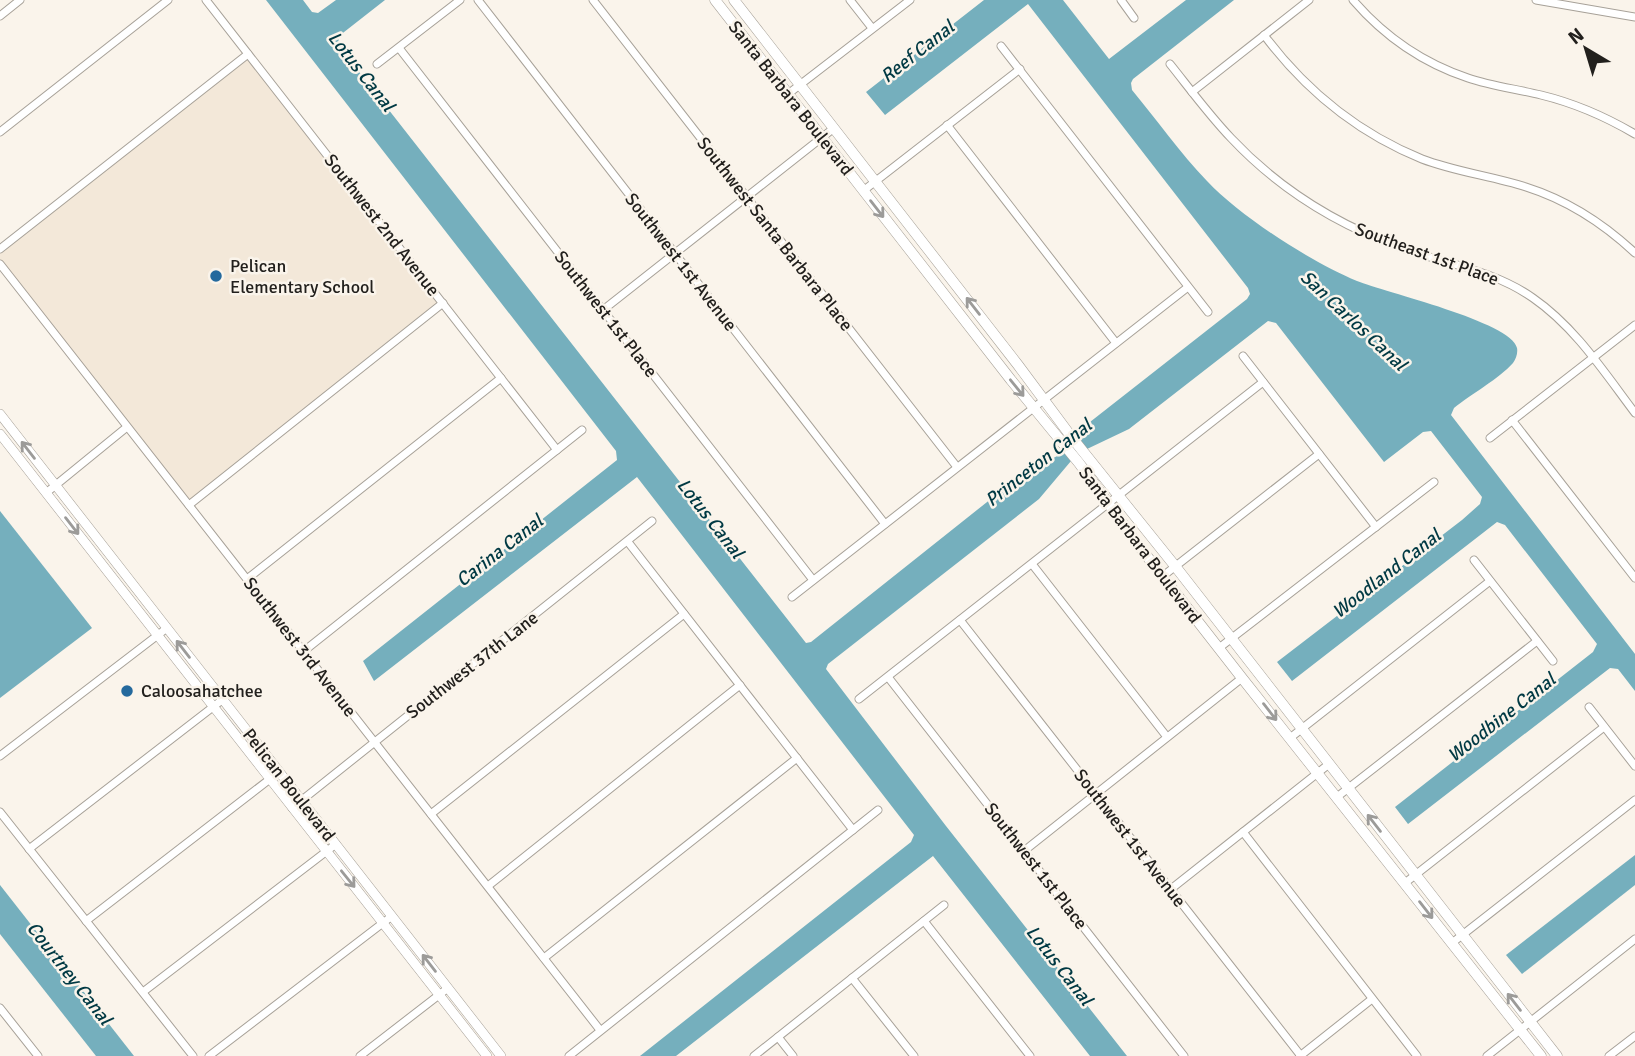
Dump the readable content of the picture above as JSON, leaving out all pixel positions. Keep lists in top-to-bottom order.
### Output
{
  "streets": {
    "main road": ["Santa Barbara Boulevard"],
    "street": [
      "Southwest 2nd Avenue",
      "Southwest Santa Barbara Place",
      "Southeast 1st Place",
      "Southwest 1st Avenue",
      "Southwest 1st Place",
      "Southwest 3rd Avenue",
      "Southwest 37th Lane",
      "Pelican Boulevard"
    ]
  },
  "crossings": [
    ["Southwest 3rd Avenue", "Southwest 37th Lane"],
    ["Southwest 37th Lane", "Pelican Boulevard"]
  ],
  "water": [
    "Reef Canal",
    "Lotus Canal",
    "San Carlos Canal",
    "Princeton Canal",
    "Carina Canal",
    "Woodland Canal",
    "Woodbine Canal",
    "Courtney Canal"
  ],
  "places": ["Pelican Elementary School", "Caloosahatchee"],
  "north": "top left"
}
